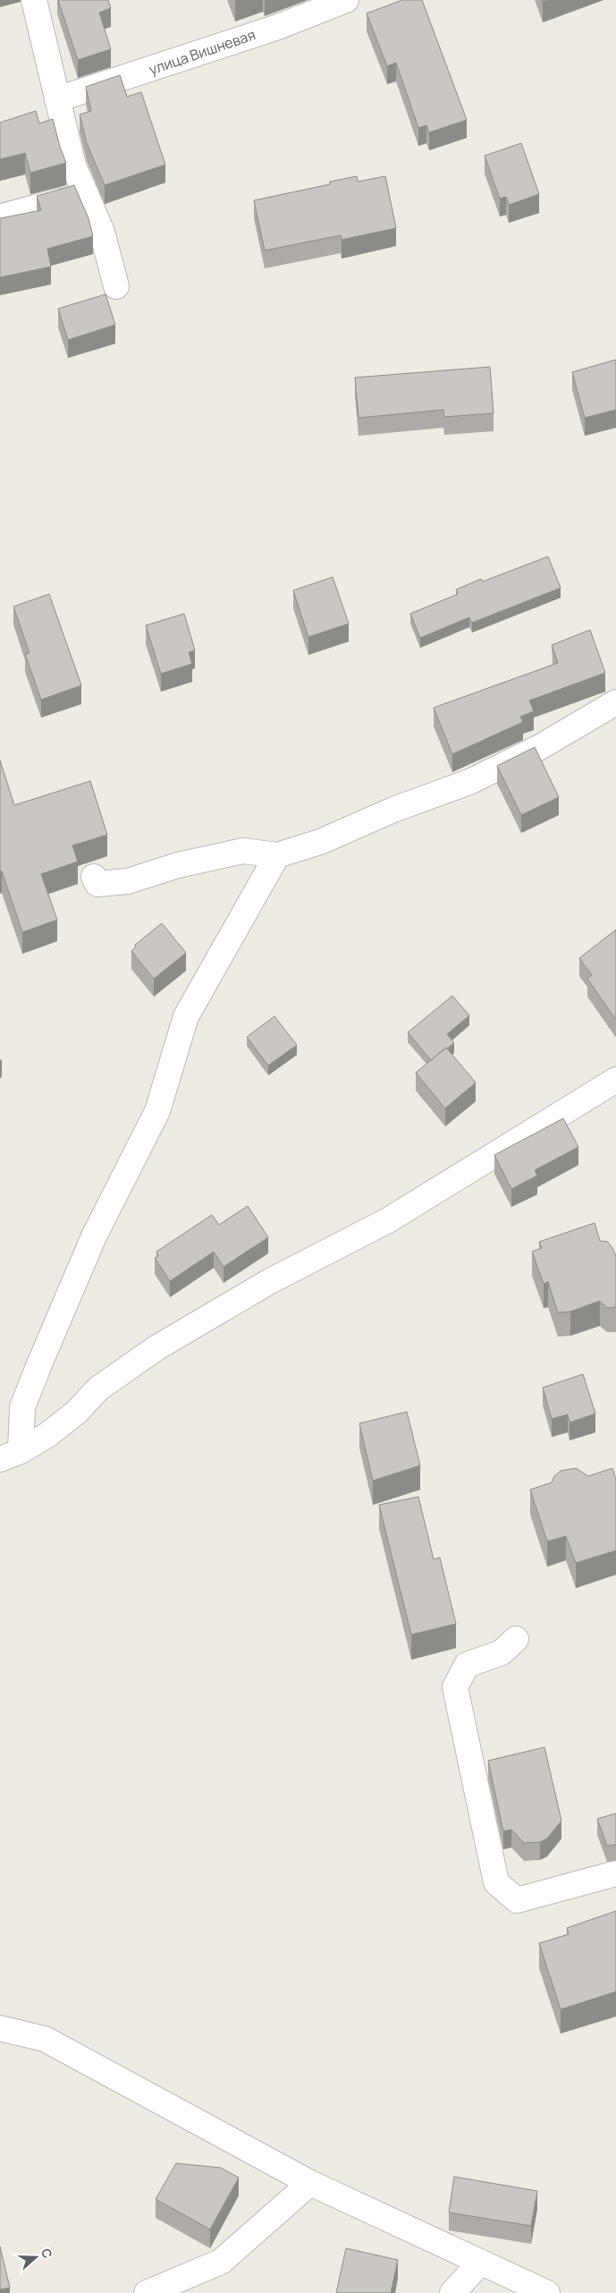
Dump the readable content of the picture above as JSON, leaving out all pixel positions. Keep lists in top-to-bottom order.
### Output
{
  "streets": {
    "street": ["улица Вишневая"]
  },
  "north": "right"
}
